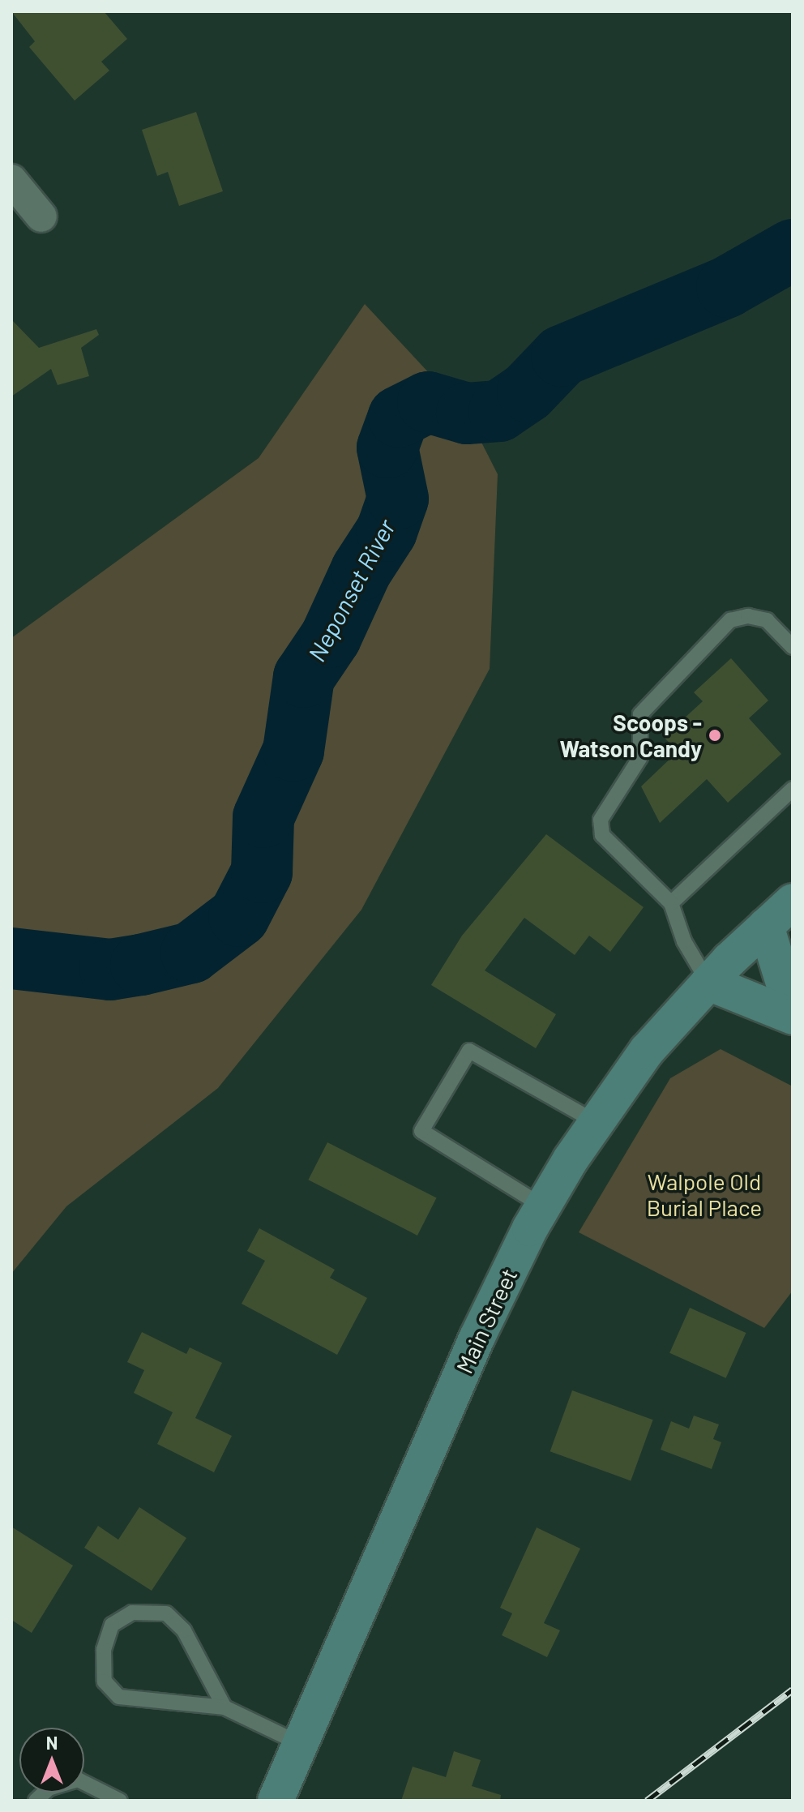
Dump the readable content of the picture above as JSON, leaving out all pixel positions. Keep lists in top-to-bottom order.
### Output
{
  "streets": {
    "main road": ["Main Street"]
  },
  "water": ["Neponset River"],
  "parks": ["Walpole Old Burial Place"],
  "places": ["Scoops - Watson Candy"],
  "north": "top"
}
